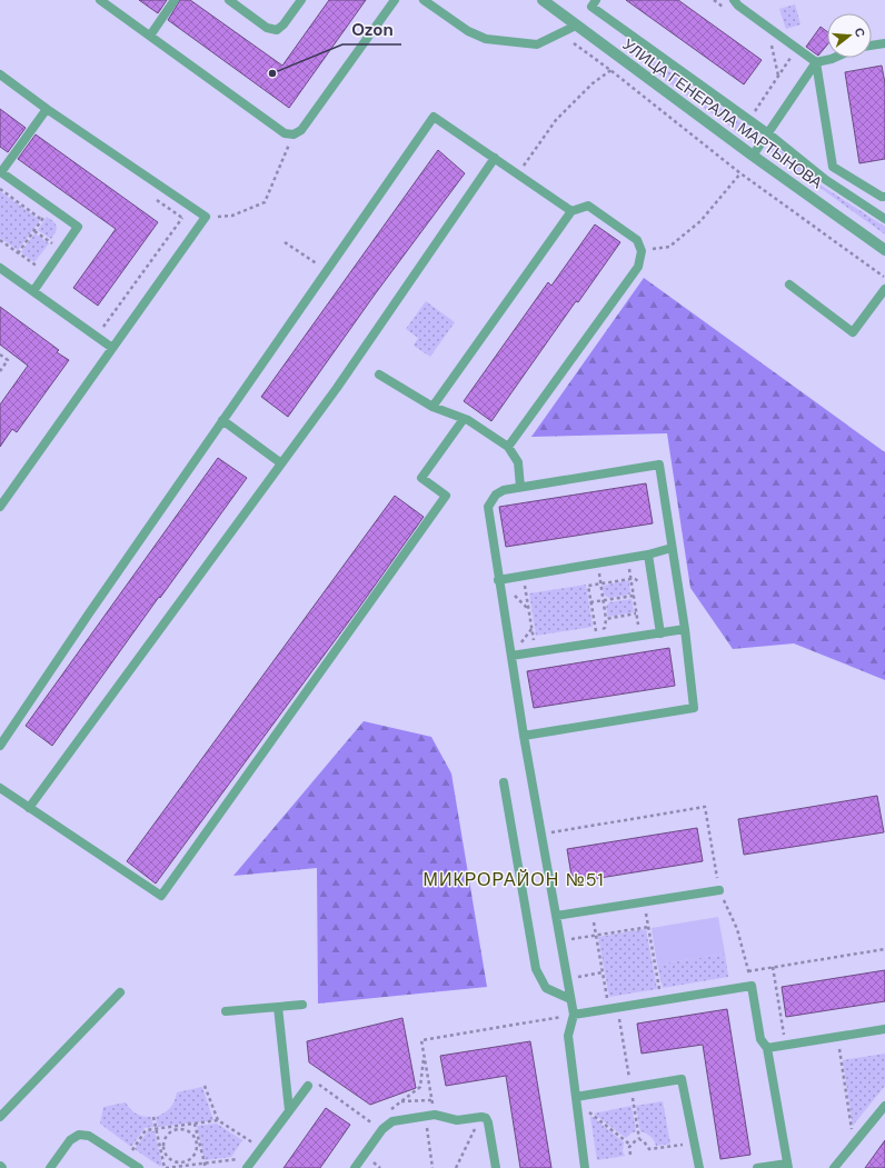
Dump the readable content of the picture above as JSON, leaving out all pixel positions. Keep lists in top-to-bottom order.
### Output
{
  "streets": {
    "street": ["УЛИЦА ГЕНЕРАЛА МАРТЫНОВА"]
  },
  "districts": ["МИКРОРАЙОН №51"],
  "places": ["Ozon"],
  "north": "right"
}
